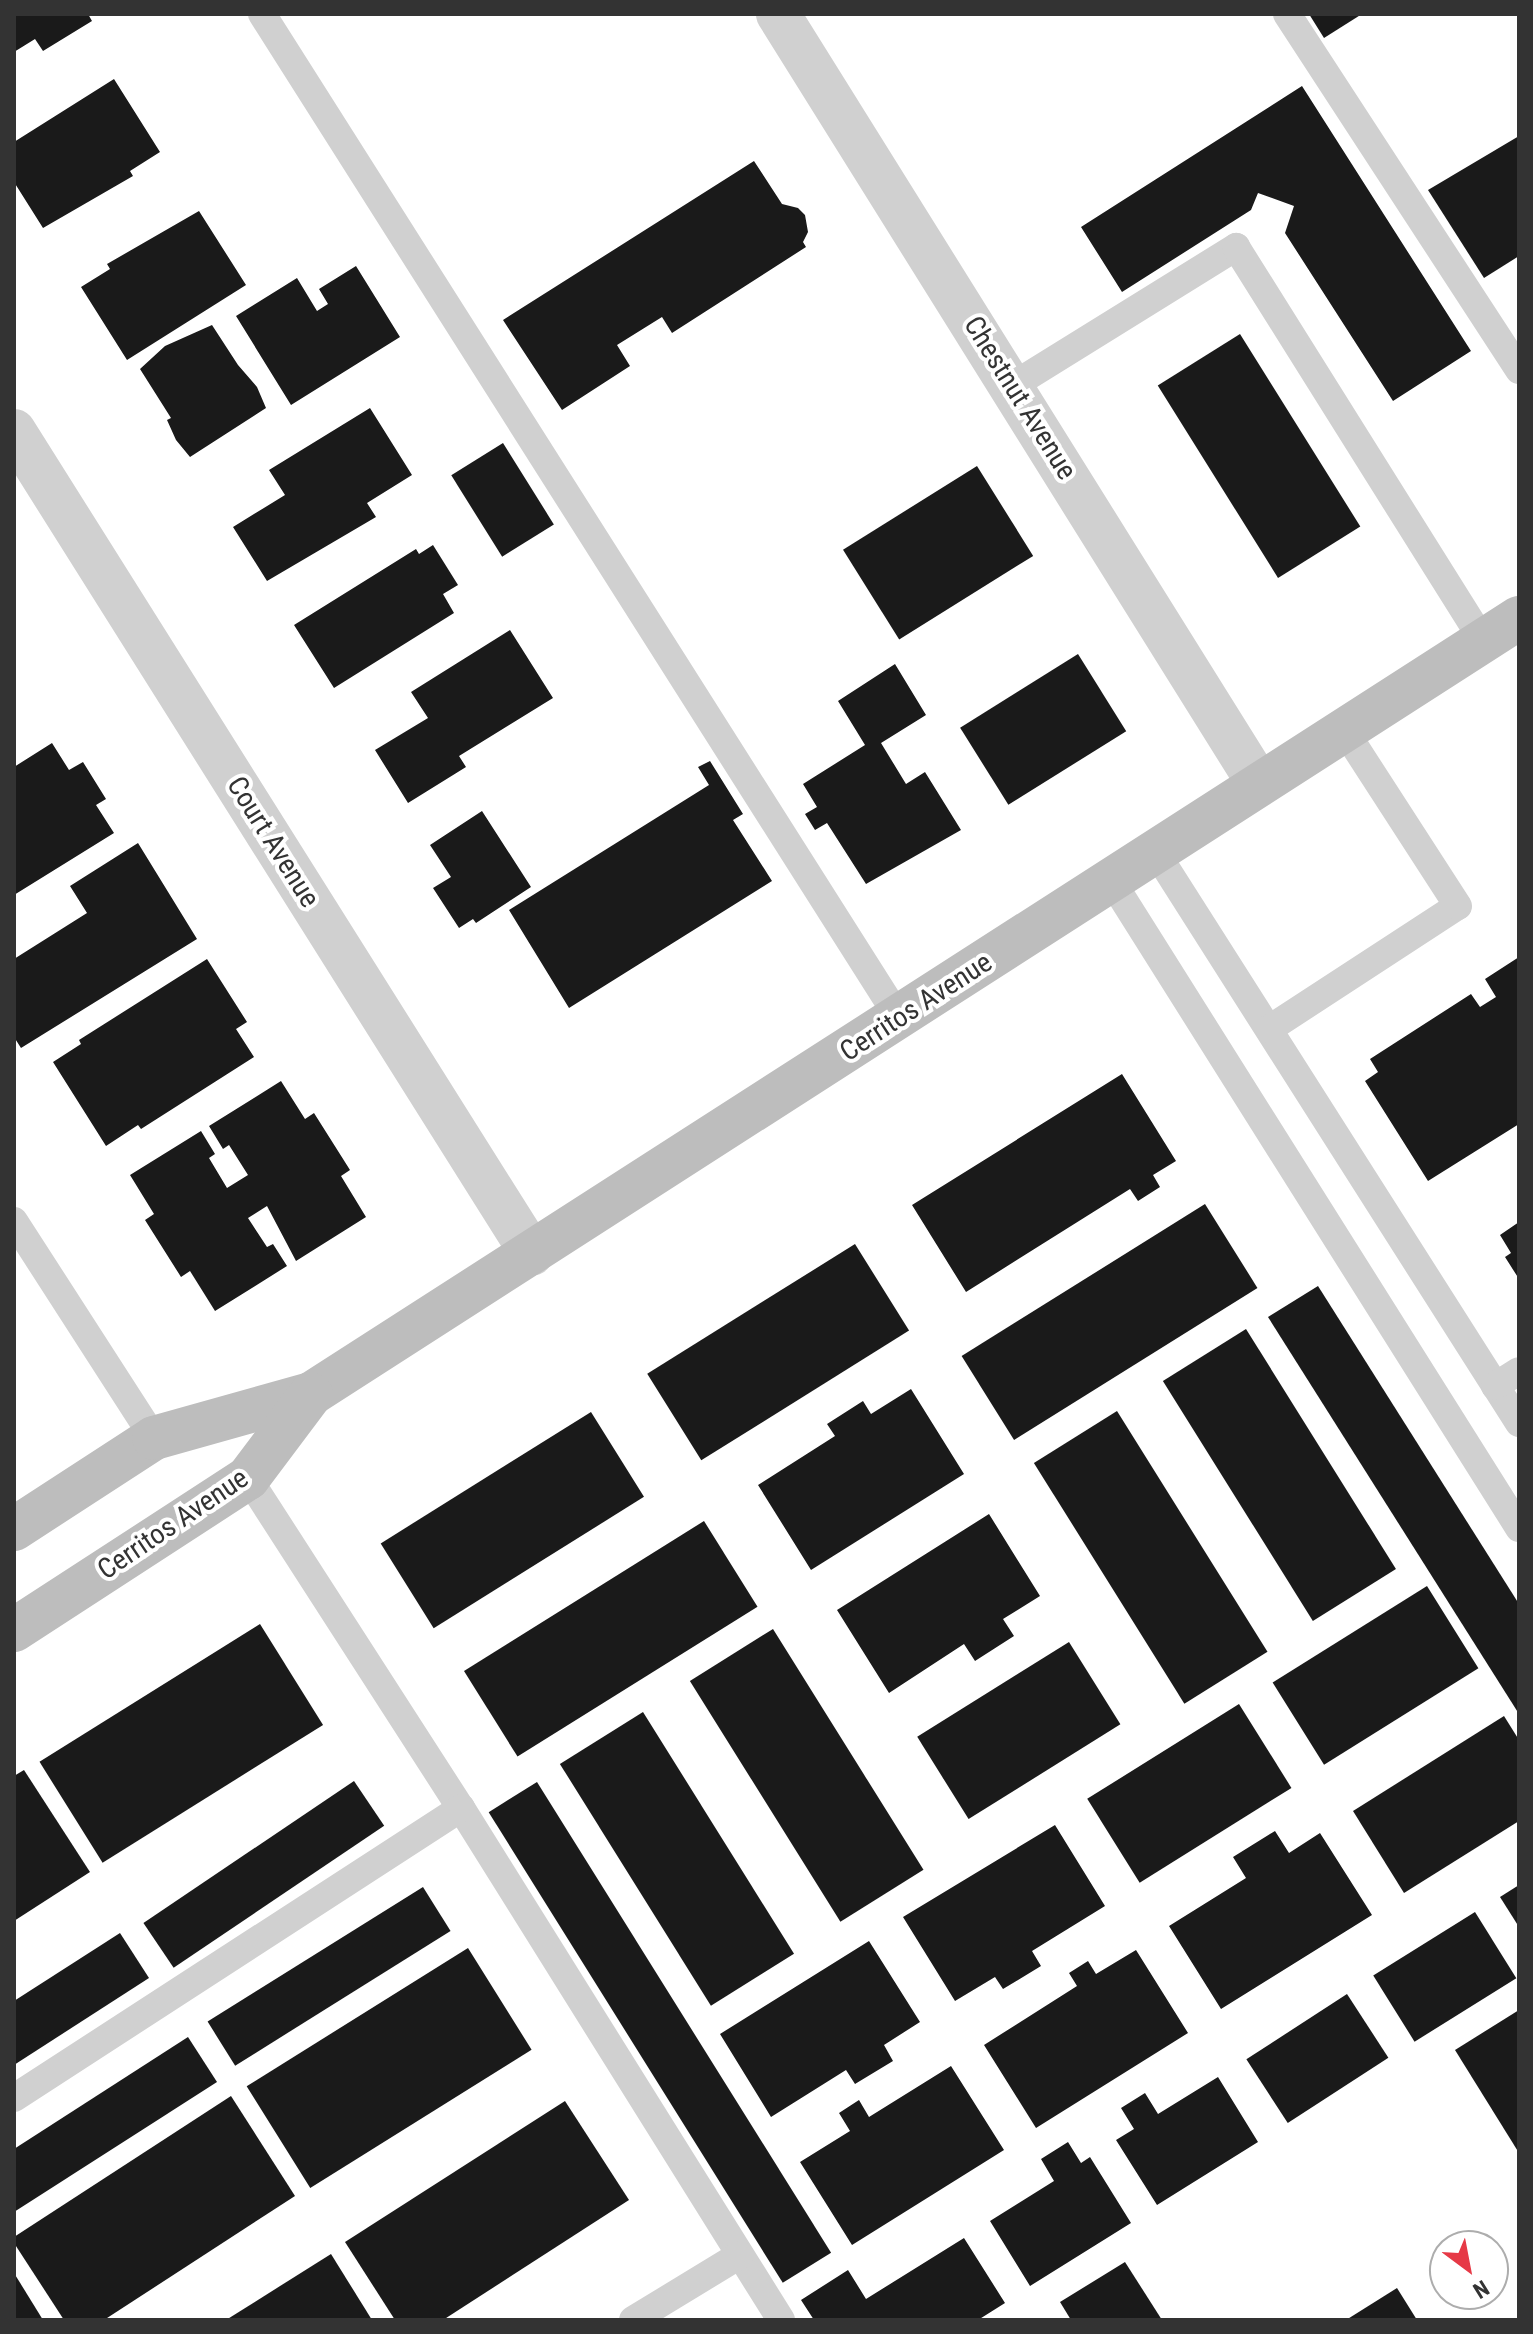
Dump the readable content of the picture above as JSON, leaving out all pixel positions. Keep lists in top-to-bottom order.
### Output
{
  "streets": {
    "street": ["Chestnut Avenue", "Court Avenue", "Cerritos Avenue"]
  },
  "crossings": [
    ["Chestnut Avenue", "Cerritos Avenue"],
    ["Court Avenue", "Cerritos Avenue"]
  ],
  "north": "bottom right"
}
